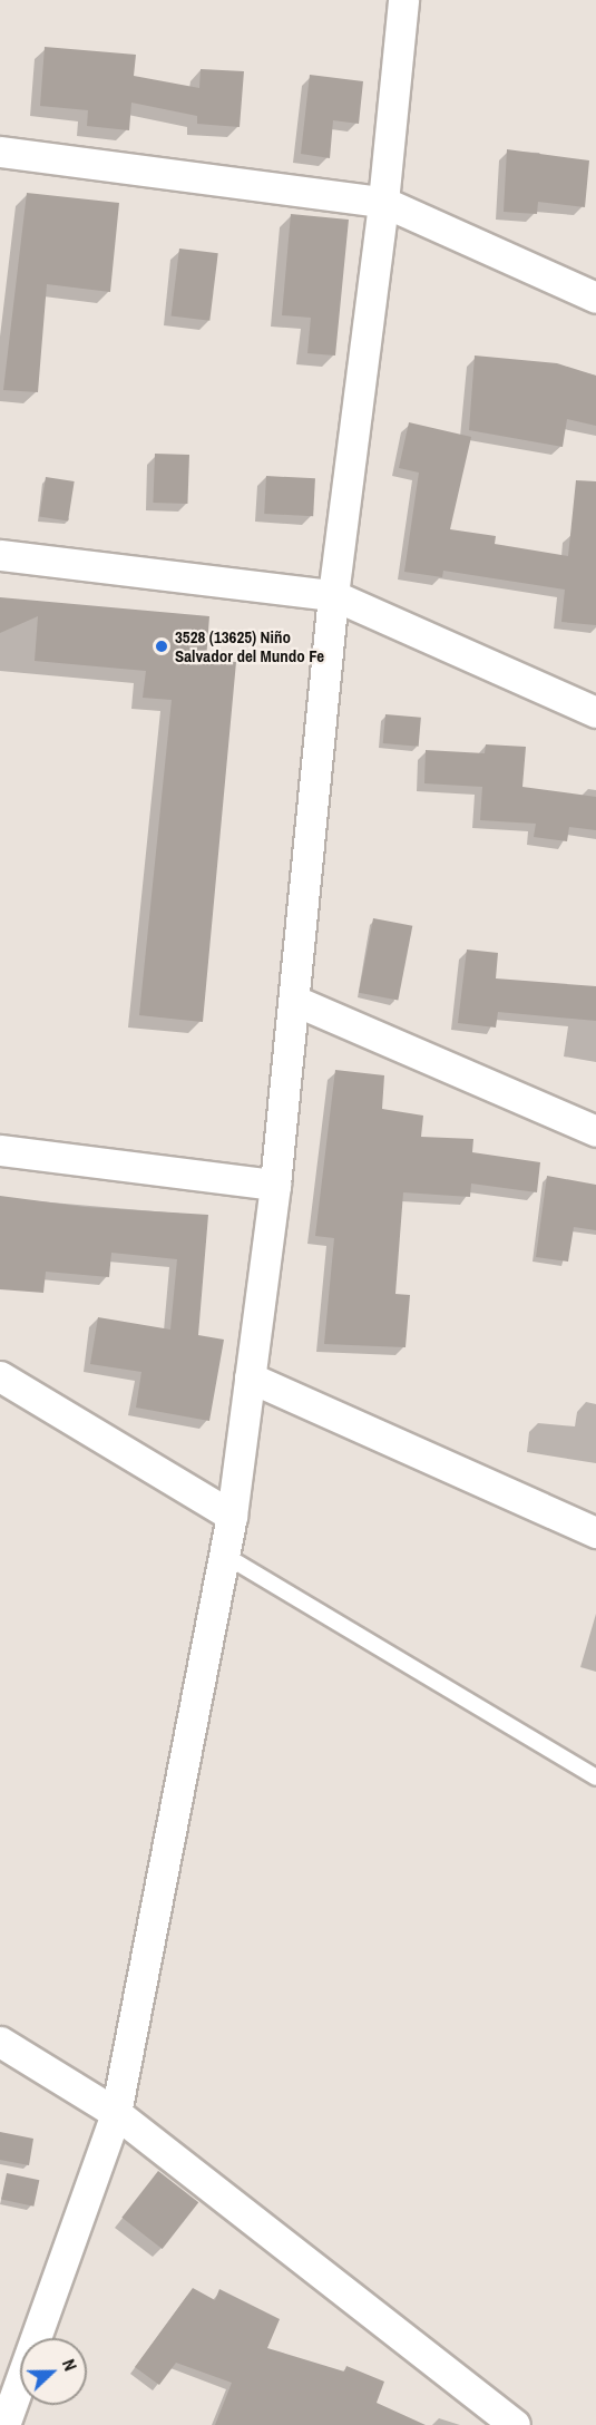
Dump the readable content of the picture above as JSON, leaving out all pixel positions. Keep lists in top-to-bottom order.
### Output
{
  "places": ["3528 (13625) Niño Salvador del Mundo Fe"],
  "north": "right"
}
